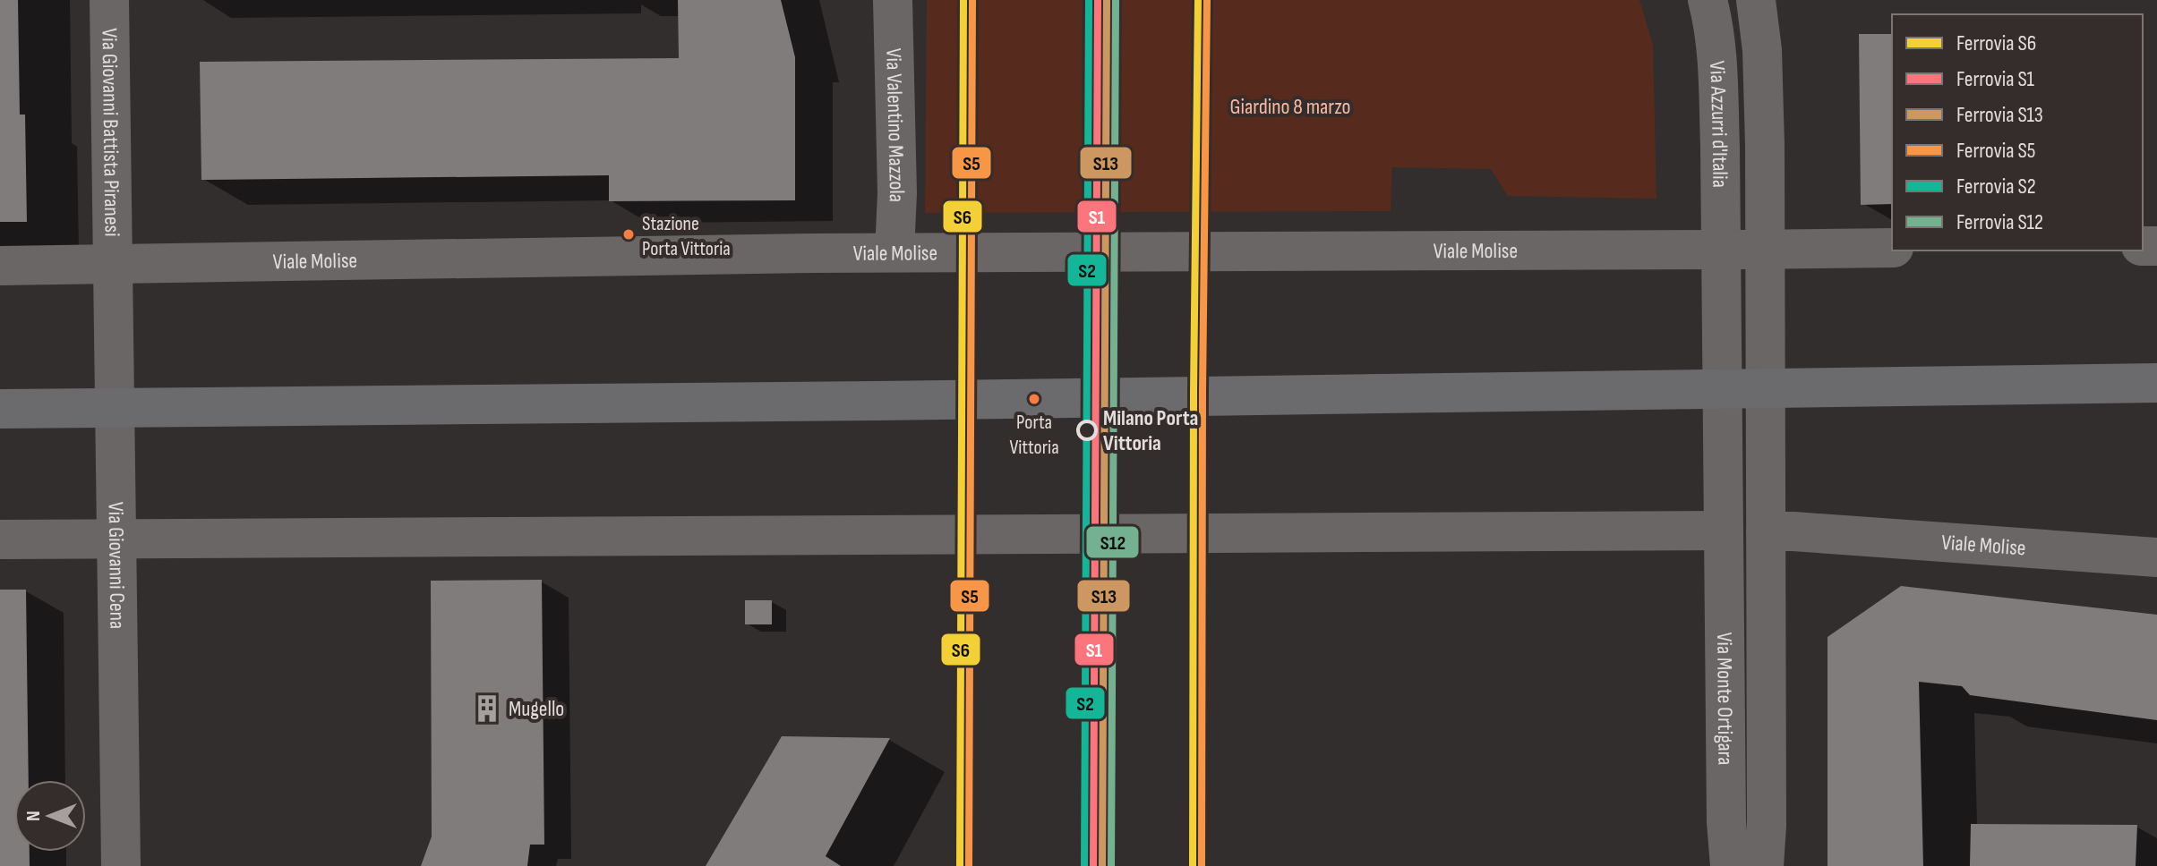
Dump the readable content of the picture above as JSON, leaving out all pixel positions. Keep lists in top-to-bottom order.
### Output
{
  "streets": {
    "street": [
      "Via Azzurri d'Italia",
      "Via Valentino Mazzola",
      "Via Giovanni Battista Piranesi",
      "Viale Molise",
      "Via Giovanni Cena",
      "Via Monte Ortigara"
    ]
  },
  "crossings": [
    ["Via Azzurri d'Italia", "Viale Molise"],
    ["Via Valentino Mazzola", "Viale Molise"],
    ["Via Giovanni Battista Piranesi", "Viale Molise"],
    ["Via Giovanni Battista Piranesi", "Via Giovanni Cena"],
    ["Viale Molise", "Via Giovanni Cena"],
    ["Viale Molise", "Via Monte Ortigara"]
  ],
  "parks": ["Giardino 8 marzo"],
  "places": {
    "other": ["Stazione Porta Vittoria", "Porta Vittoria", "Milano Porta Vittoria"],
    "building": ["Mugello"]
  },
  "lines": [
    "rail line S6",
    "rail line S1",
    "rail line S13",
    "rail line S5",
    "rail line S2",
    "rail line S12"
  ],
  "legend": [
    "Ferrovia S6",
    "Ferrovia S1",
    "Ferrovia S13",
    "Ferrovia S5",
    "Ferrovia S2",
    "Ferrovia S12"
  ],
  "north": "left"
}
